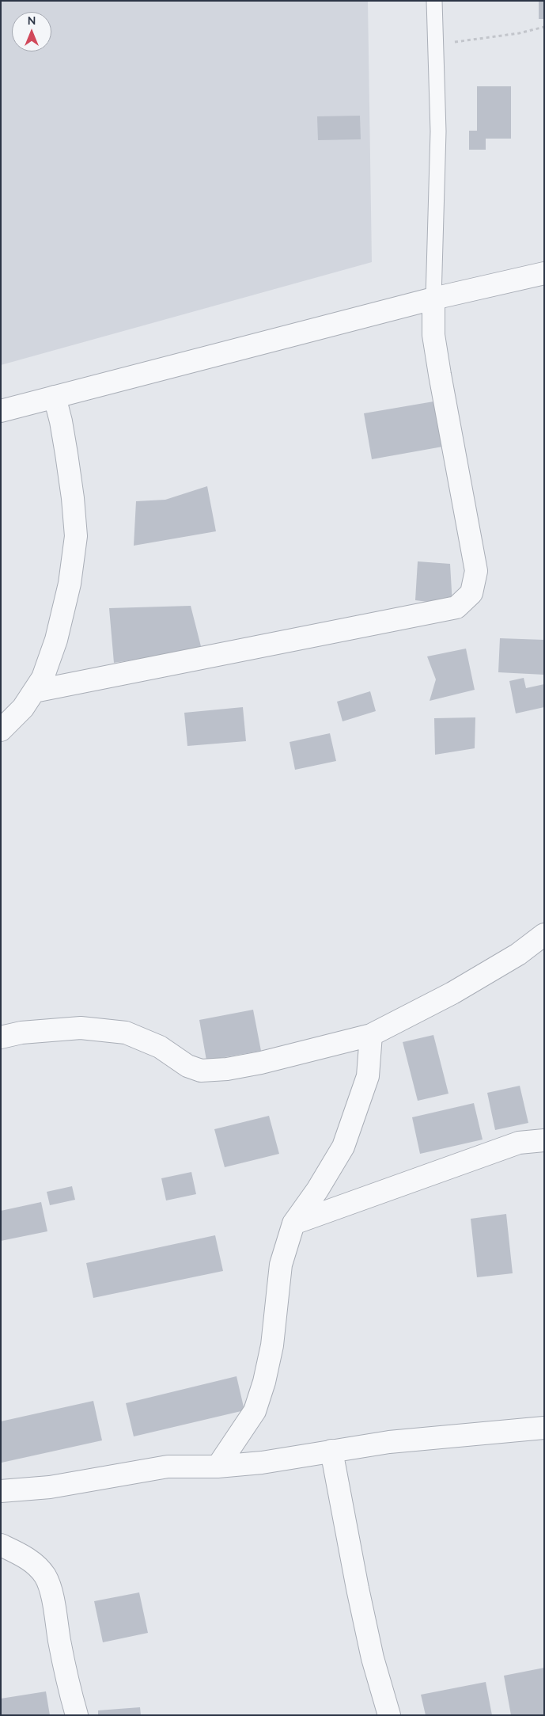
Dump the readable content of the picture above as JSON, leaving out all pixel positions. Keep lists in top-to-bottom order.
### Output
{
  "north": "top"
}
